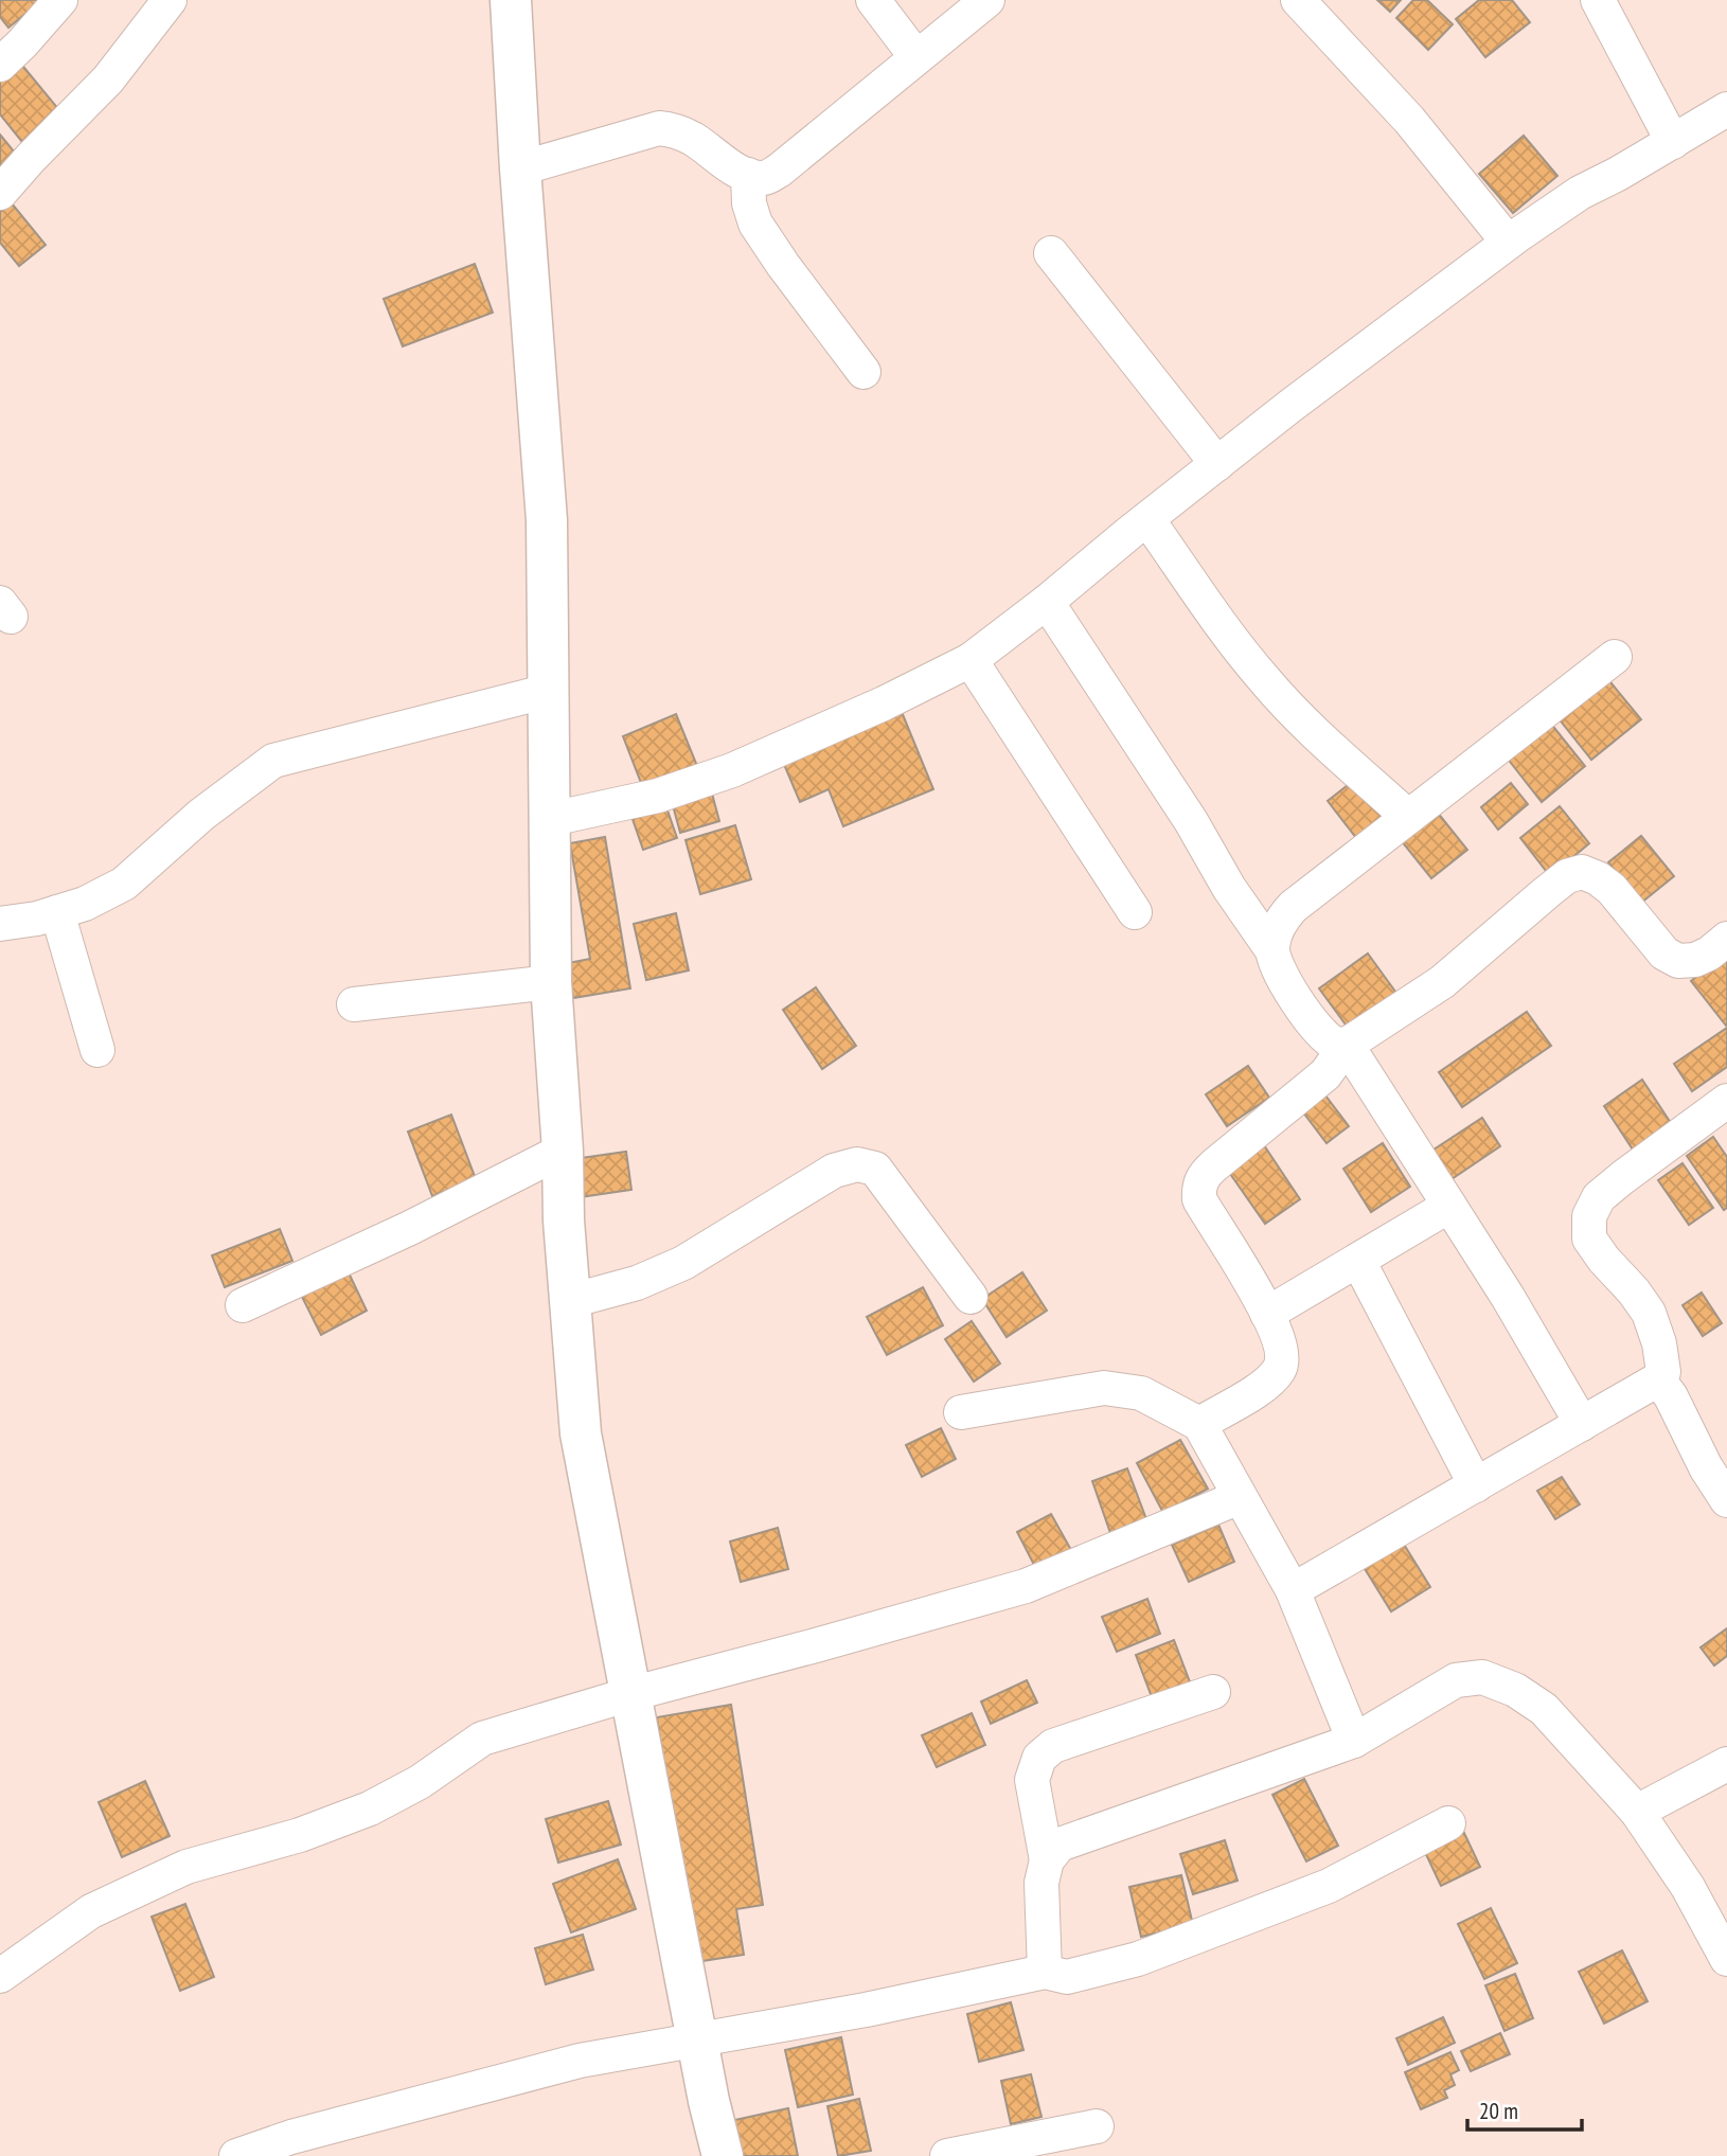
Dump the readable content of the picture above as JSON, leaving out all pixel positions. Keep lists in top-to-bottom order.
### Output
{
  "scale_bar": "20 m"
}
